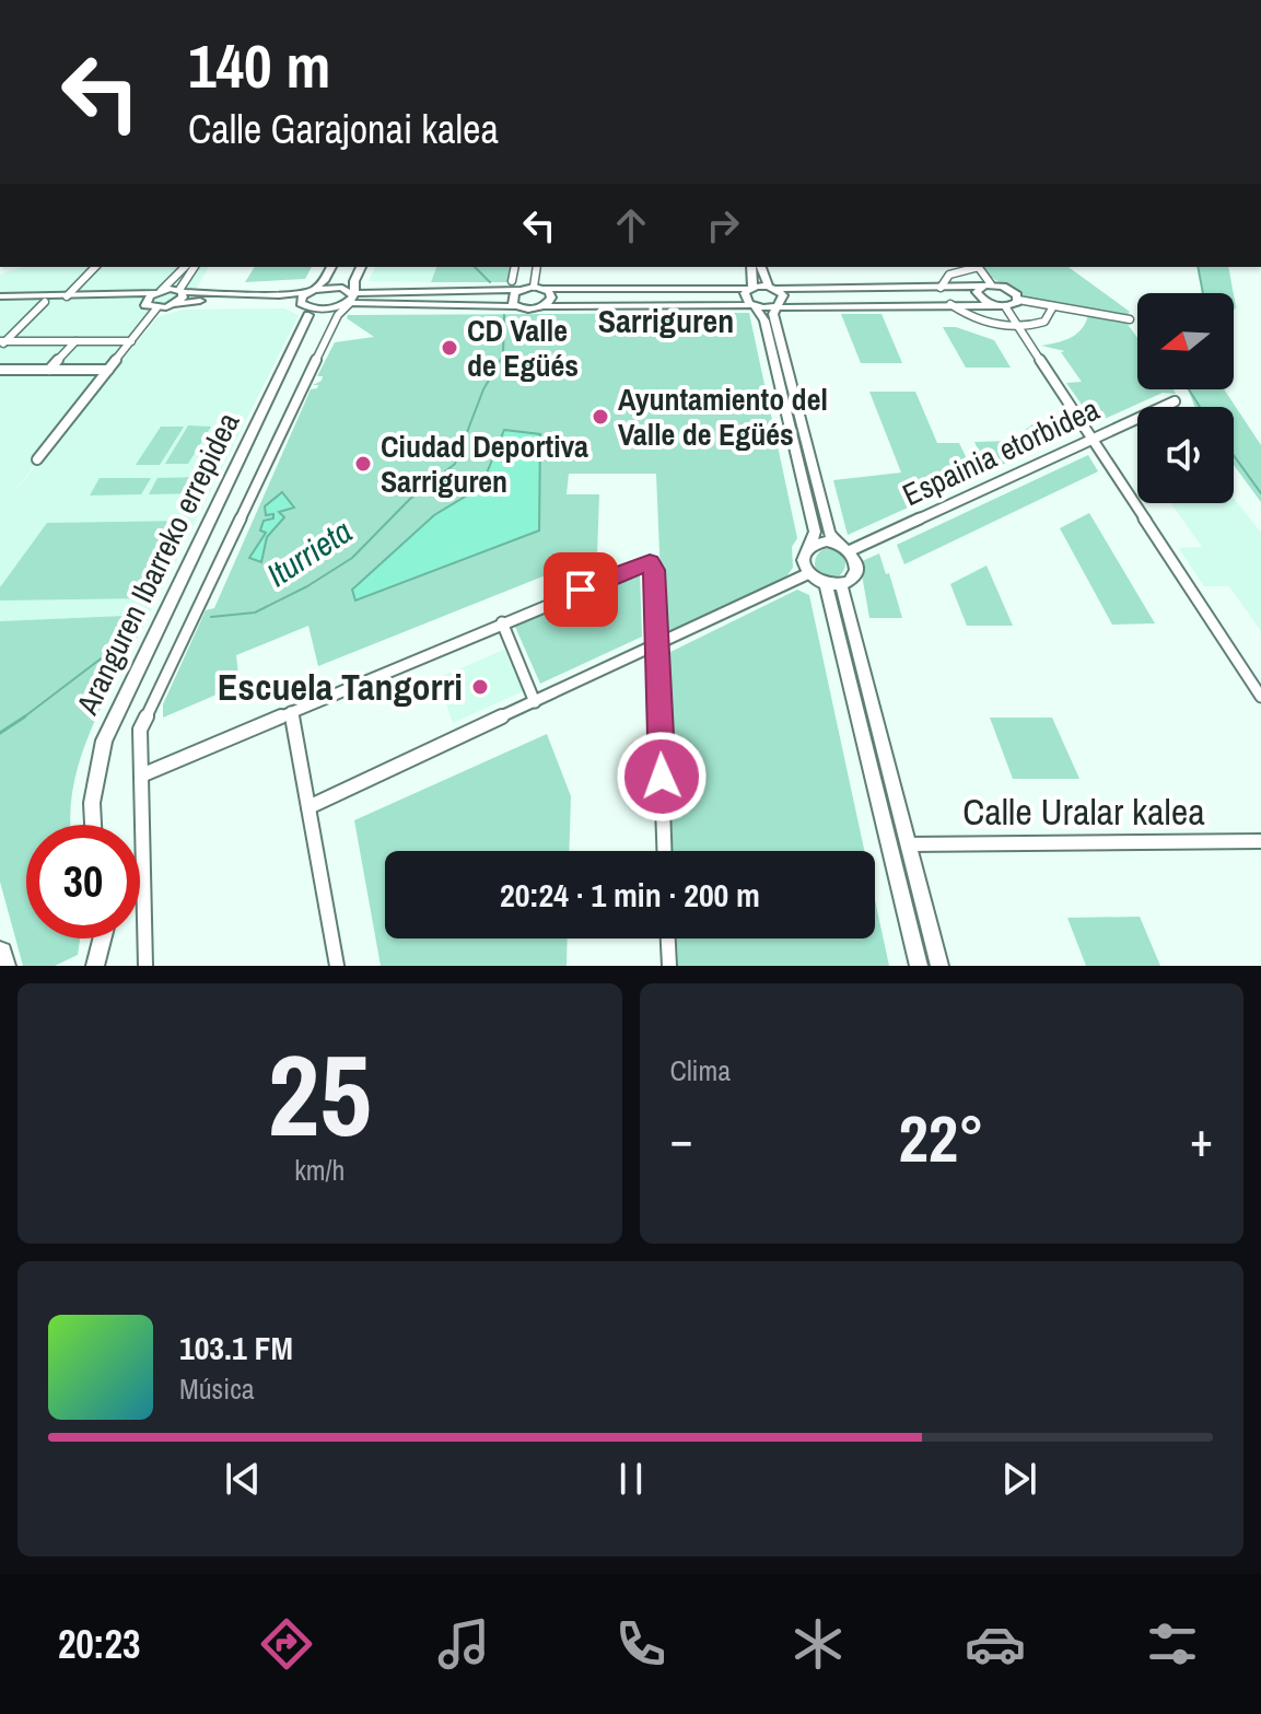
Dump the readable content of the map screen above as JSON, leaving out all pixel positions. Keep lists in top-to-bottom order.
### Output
{
  "streets": {
    "street": ["Espainia etorbidea", "Aranguren Ibarreko errepidea", "Calle Uralar kalea"]
  },
  "districts": ["Sarriguren"],
  "water": ["Iturrieta"],
  "places": [
    "CD Valle de Egüés",
    "Ayuntamiento del Valle de Egüés",
    "Ciudad Deportiva Sarriguren",
    "Escuela Tangorri"
  ],
  "north": "left",
  "page": {
    "turn": ["140 m", "Calle Garajonai kalea"],
    "limit": "30",
    "trip": "20:24 · 1 min · 200 m",
    "tile": [
      ["25", "km/h"],
      "Clima"
    ],
    "heat": ["−", "22°", "+"],
    "song": ["103.1 FM", "Música"],
    "tabs": "20:23"
  }
}
